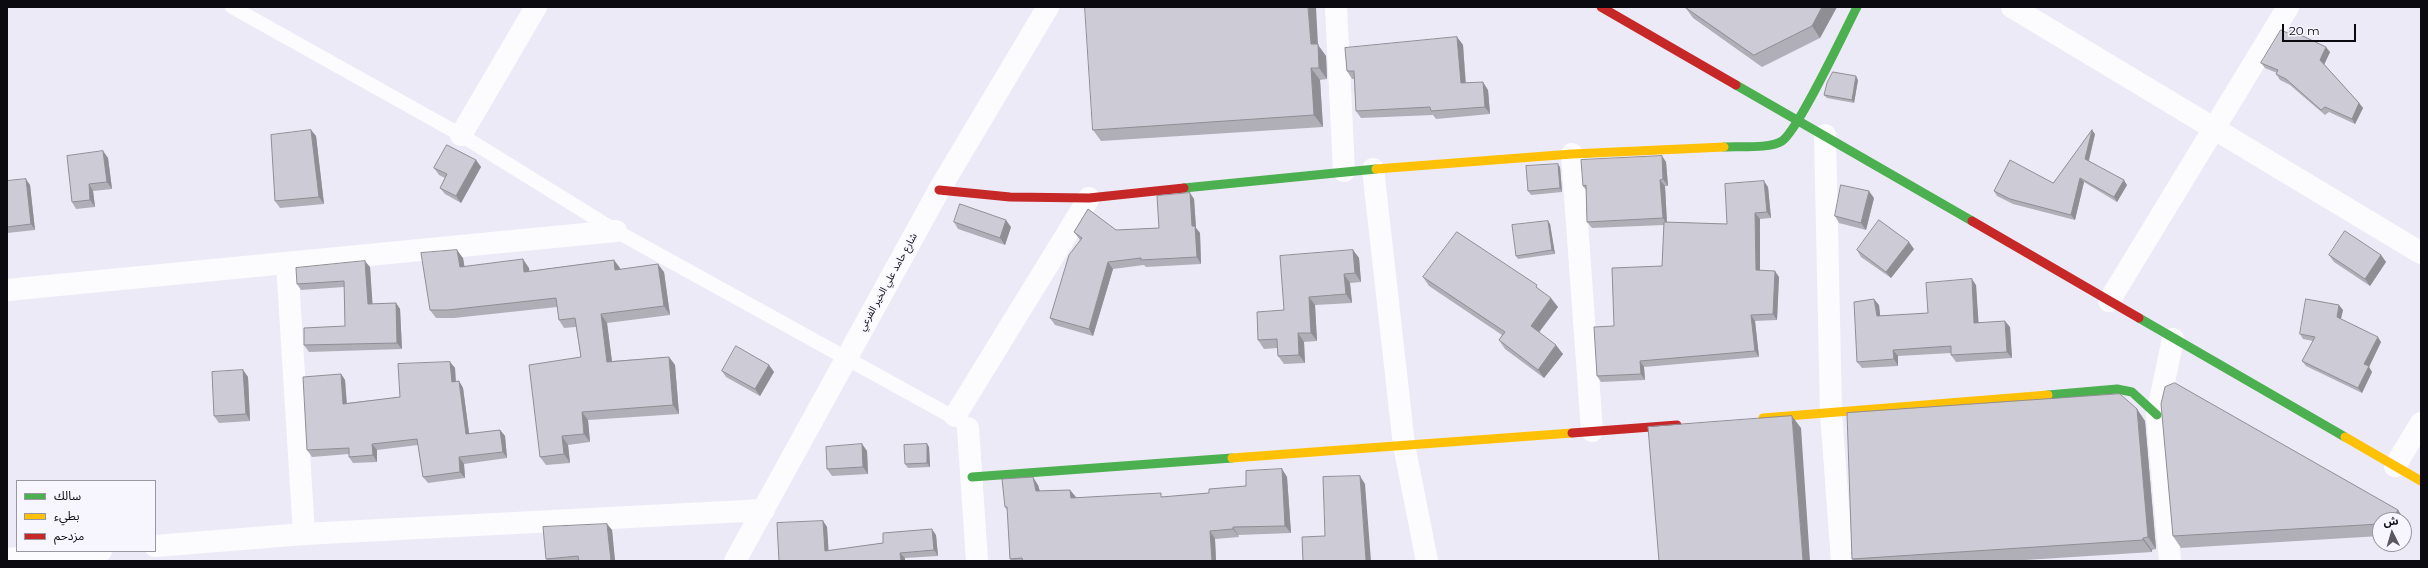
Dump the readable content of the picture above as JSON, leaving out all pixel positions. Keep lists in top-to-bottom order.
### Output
{
  "streets": {
    "street": ["شارع حامد علي الخير الفرعي"]
  },
  "legend": ["سالك", "بطيء", "مزدحم"],
  "scale_bar": "20 m",
  "north": "top"
}
